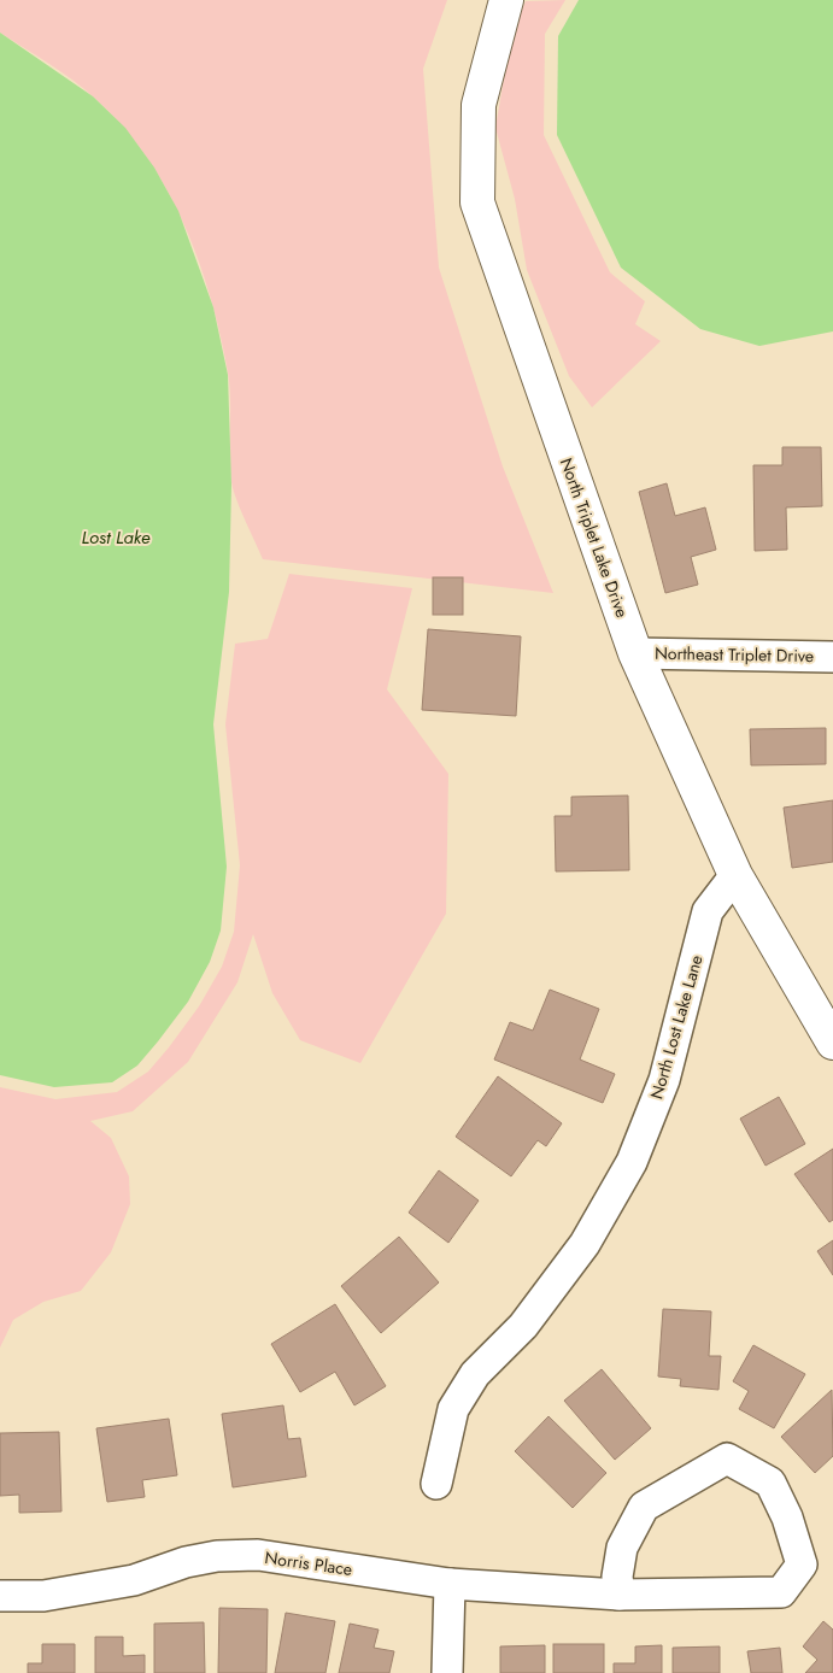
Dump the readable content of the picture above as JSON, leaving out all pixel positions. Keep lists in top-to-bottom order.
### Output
{
  "streets": {
    "street": [
      "North Triplet Lake Drive",
      "Northeast Triplet Drive",
      "North Lost Lake Lane",
      "Norris Place"
    ]
  },
  "crossings": [
    ["North Triplet Lake Drive", "Northeast Triplet Drive"],
    ["North Triplet Lake Drive", "North Lost Lake Lane"]
  ],
  "water": ["Lost Lake"]
}
